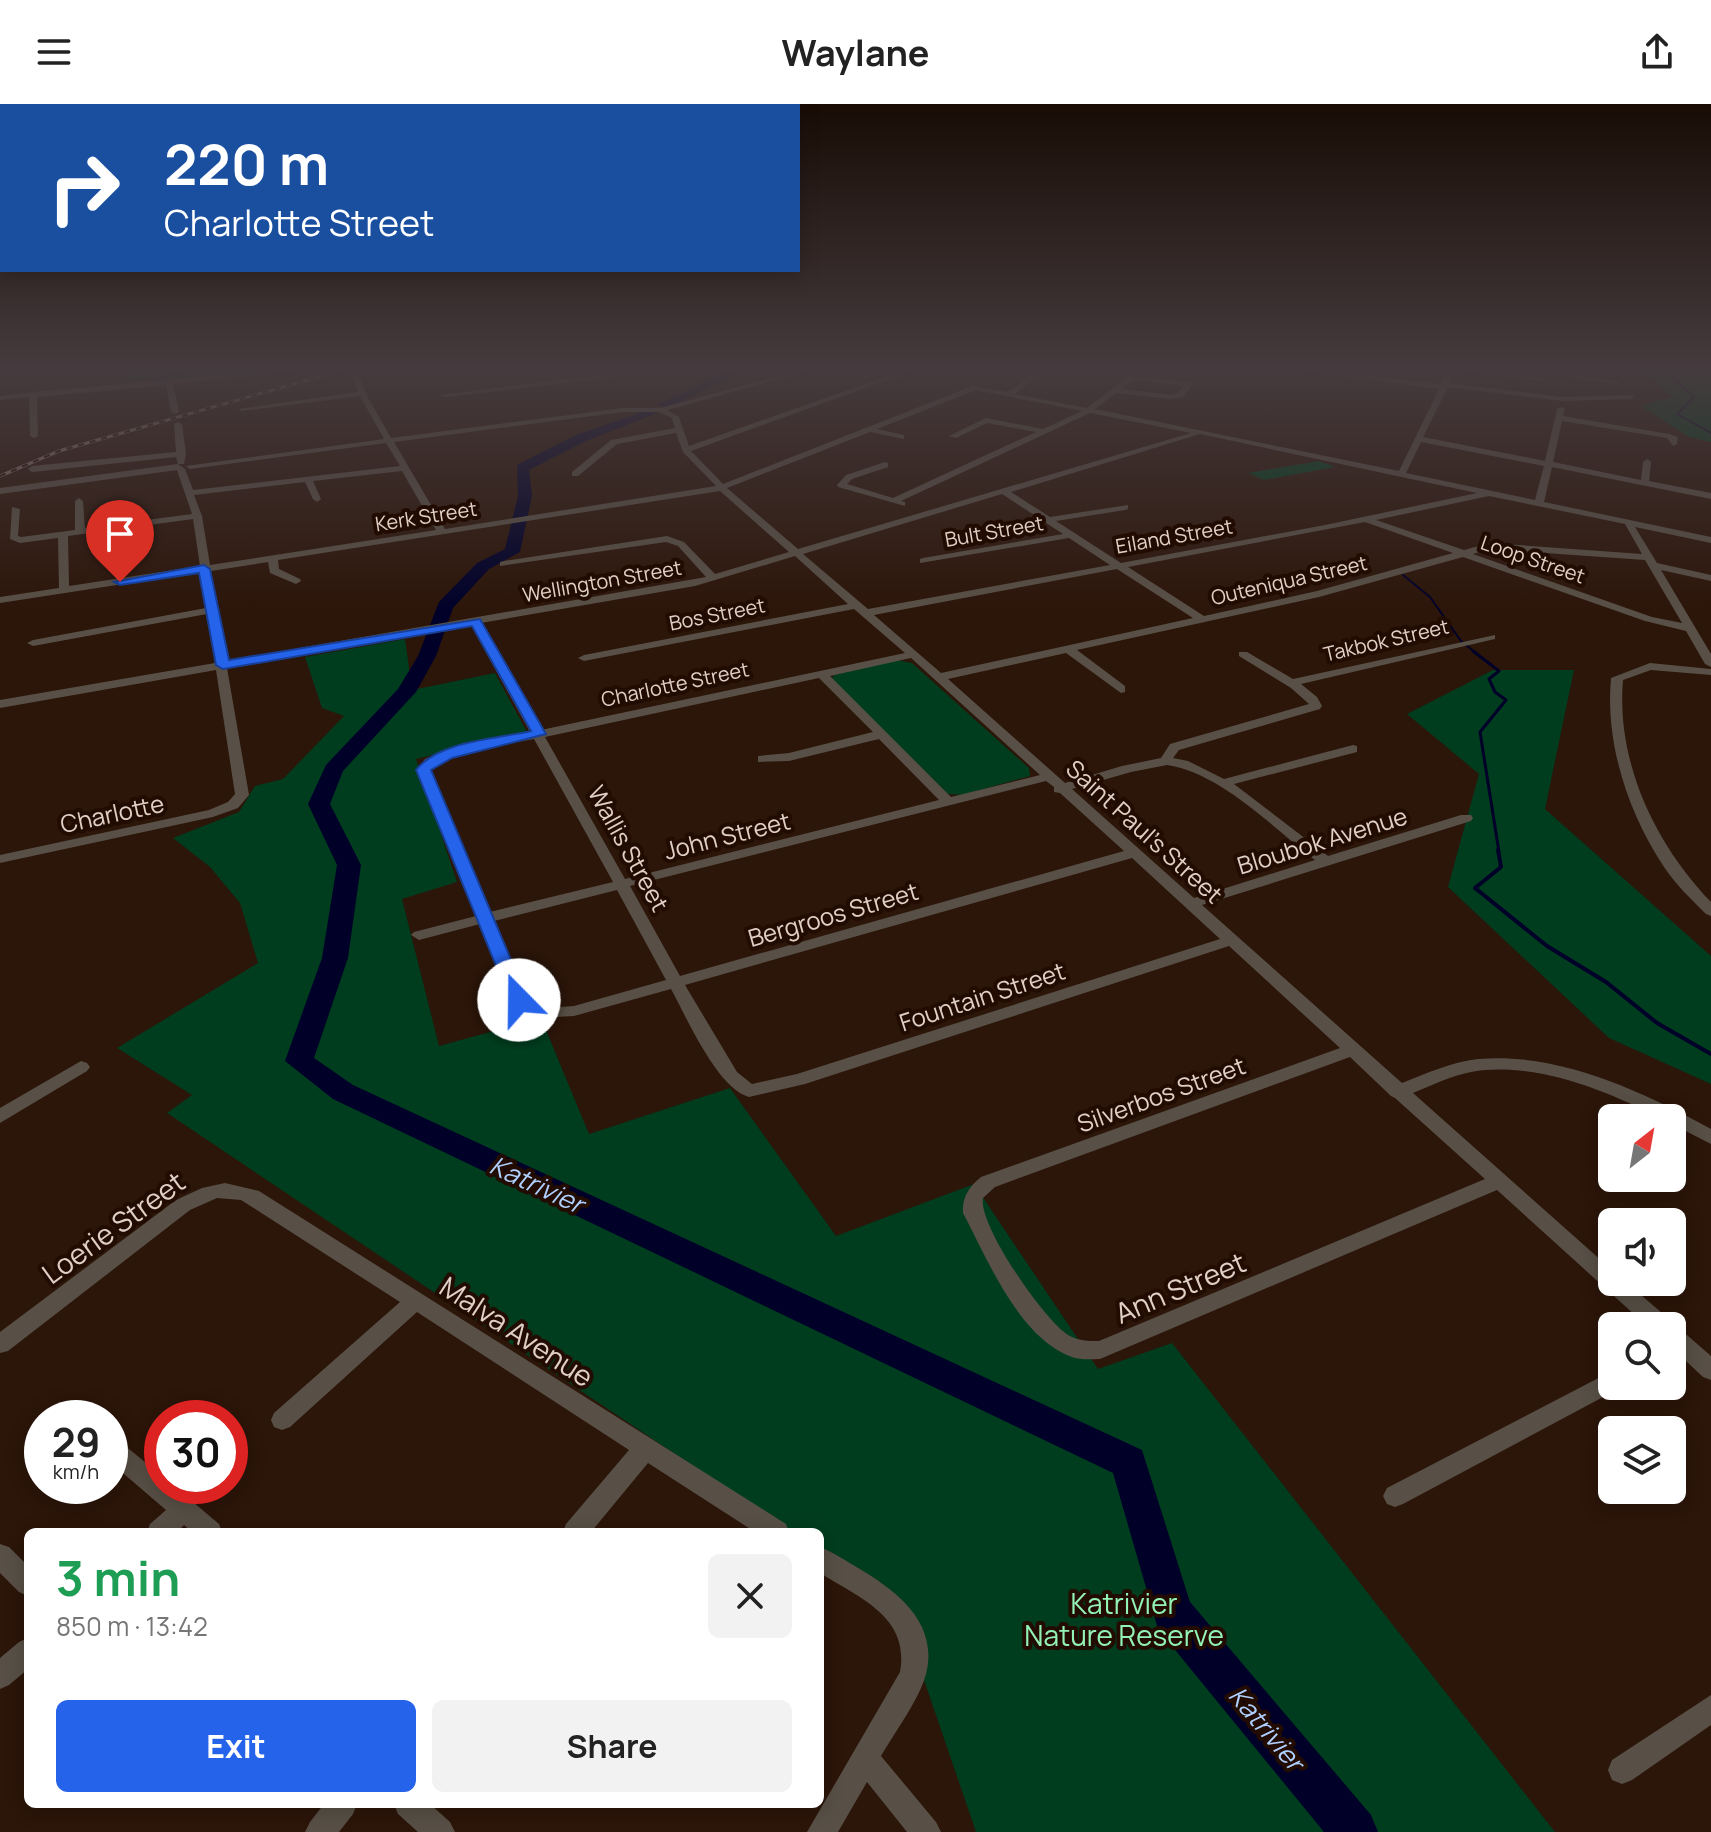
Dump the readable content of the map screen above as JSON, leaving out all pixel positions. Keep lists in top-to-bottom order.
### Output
{
  "streets": {
    "street": [
      "Kerk Street",
      "Bult Street",
      "Eiland Street",
      "Loop Street",
      "Outeniqua Street",
      "Wellington Street",
      "Bos Street",
      "Takbok Street",
      "Charlotte Street",
      "Charlotte",
      "Saint Paul's Street",
      "John Street",
      "Bloubok Avenue",
      "Wallis Street",
      "Bergroos Street",
      "Fountain Street",
      "Silverbos Street",
      "Loerie Street",
      "Ann Street",
      "Malva Avenue"
    ]
  },
  "crossings": [
    ["Kerk Street", "Saint Paul's Street"],
    ["Eiland Street", "Loop Street"],
    ["Eiland Street", "Bos Street"],
    ["Eiland Street", "Saint Paul's Street"],
    ["Loop Street", "Outeniqua Street"],
    ["Outeniqua Street", "Saint Paul's Street"],
    ["Wellington Street", "Charlotte"],
    ["Wellington Street", "Saint Paul's Street"],
    ["Wellington Street", "Wallis Street"],
    ["Bos Street", "Saint Paul's Street"],
    ["Charlotte Street", "Saint Paul's Street"],
    ["Charlotte Street", "John Street"],
    ["Charlotte Street", "Wallis Street"],
    ["Charlotte Street", "Bergroos Street"],
    ["Saint Paul's Street", "John Street"],
    ["Saint Paul's Street", "Bloubok Avenue"],
    ["Saint Paul's Street", "Bergroos Street"],
    ["Saint Paul's Street", "Fountain Street"],
    ["Saint Paul's Street", "Silverbos Street"],
    ["Saint Paul's Street", "Ann Street"],
    ["John Street", "Wallis Street"],
    ["John Street", "Bergroos Street"],
    ["Wallis Street", "Bergroos Street"],
    ["Wallis Street", "Fountain Street"],
    ["Silverbos Street", "Ann Street"],
    ["Loerie Street", "Malva Avenue"]
  ],
  "water": ["Katrivier"],
  "parks": ["Katrivier Nature Reserve"],
  "north": "top right",
  "page": {
    "header": "Waylane",
    "turn": ["220 m", "Charlotte Street"],
    "speed": "29 km/h",
    "limit": "30",
    "heading": ["3 min", "850 m · 13:42"],
    "buttons": ["Exit", "Share"]
  }
}
